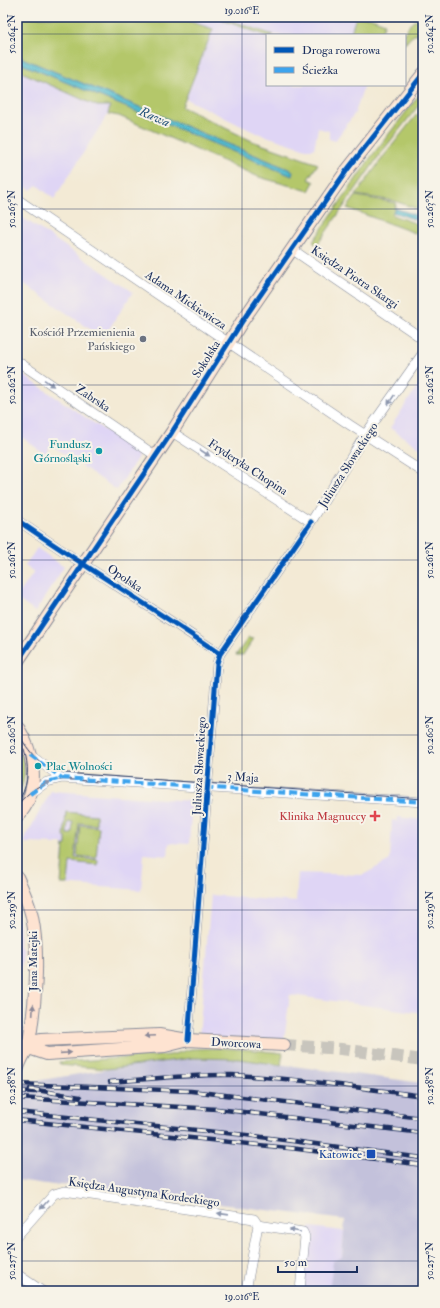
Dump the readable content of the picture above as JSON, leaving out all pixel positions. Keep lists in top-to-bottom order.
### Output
{
  "streets": {
    "street": [
      "Księdza Piotra Skargi",
      "Adama Mickiewicza",
      "Sokolska",
      "Zabrska",
      "Juliusza Słowackiego",
      "Fryderyka Chopina",
      "Opolska",
      "3 Maja",
      "Jana Matejki",
      "Dworcowa",
      "Księdza Augustyna Kordeckiego"
    ]
  },
  "crossings": [
    ["Księdza Piotra Skargi", "Sokolska"],
    ["Adama Mickiewicza", "Sokolska"],
    ["Adama Mickiewicza", "Juliusza Słowackiego"],
    ["Sokolska", "Zabrska"],
    ["Sokolska", "Fryderyka Chopina"],
    ["Sokolska", "Opolska"],
    ["Juliusza Słowackiego", "Fryderyka Chopina"],
    ["Juliusza Słowackiego", "Opolska"],
    ["Juliusza Słowackiego", "3 Maja"],
    ["Juliusza Słowackiego", "Dworcowa"]
  ],
  "one_way": ["Zabrska", "Fryderyka Chopina", "Jana Matejki"],
  "water": ["Rawa"],
  "places": {
    "other": ["Kościół Przemienienia Pańskiego", "Fundusz Górnośląski", "Plac Wolności"],
    "health": ["Klinika Magnuccy"],
    "transit": ["Katowice"]
  },
  "legend": ["Droga rowerowa", "Ścieżka"],
  "scale_bar": "50 m",
  "coordinates": [
    "19.016°E",
    "50.264°N",
    "50.263°N",
    "50.262°N",
    "50.261°N",
    "50.260°N",
    "50.259°N",
    "50.258°N",
    "50.257°N"
  ]
}
